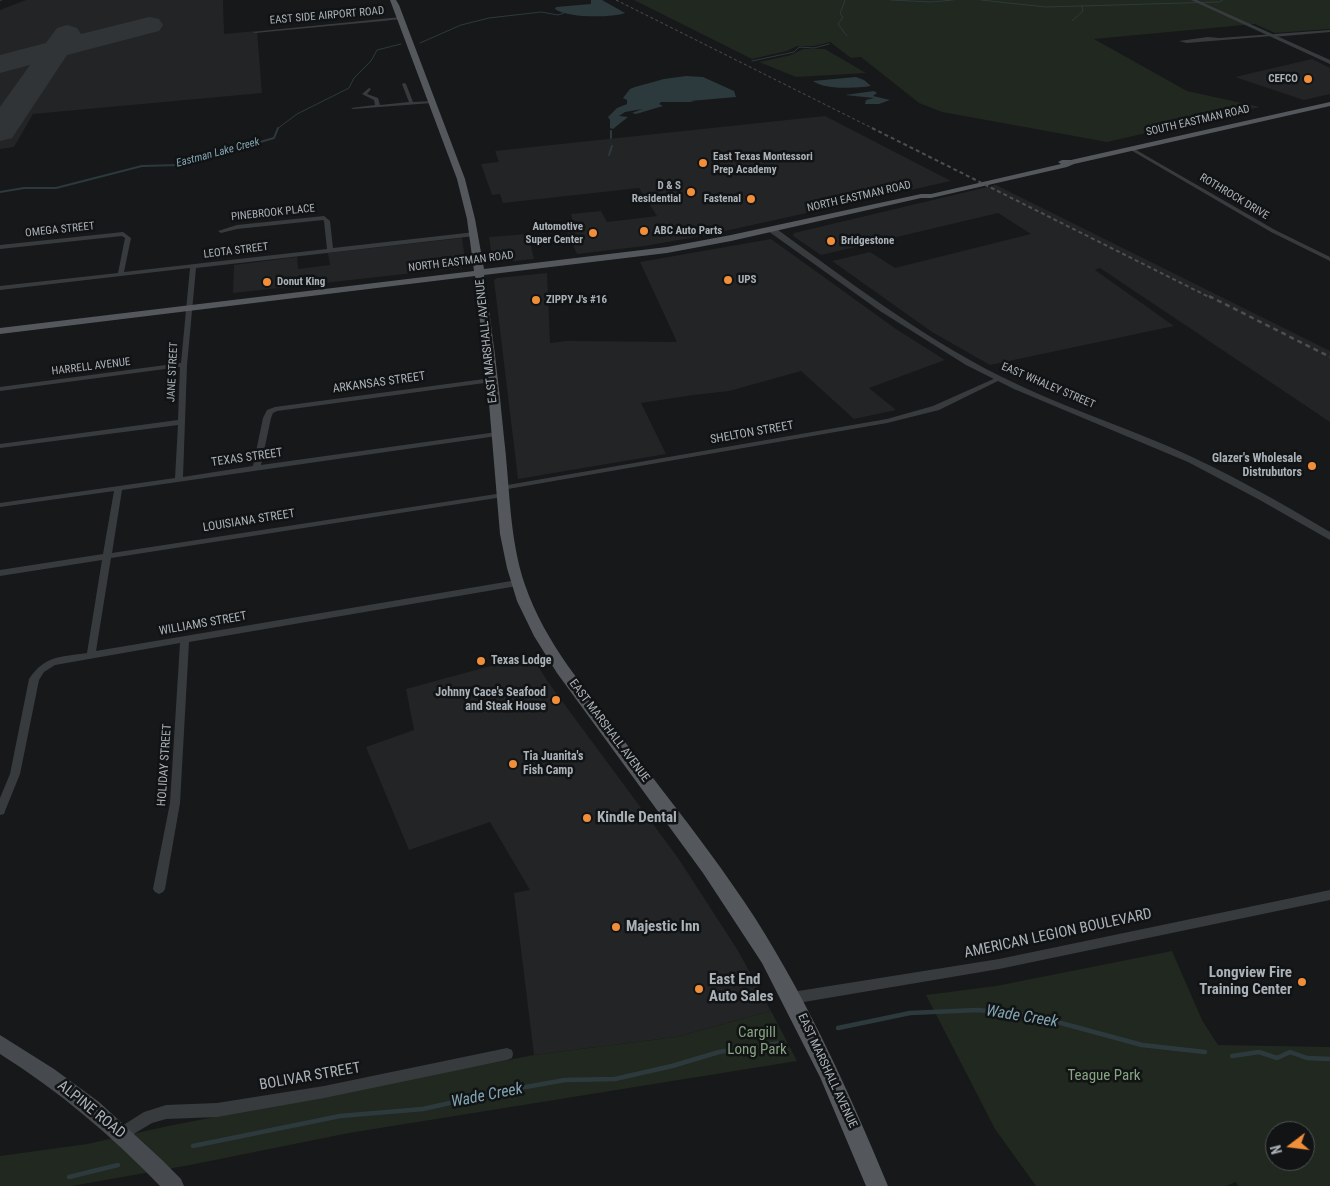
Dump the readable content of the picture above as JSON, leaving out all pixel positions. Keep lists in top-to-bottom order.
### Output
{
  "streets": {
    "main road": [
      "SOUTH EASTMAN ROAD",
      "NORTH EASTMAN ROAD",
      "EAST MARSHALL AVENUE",
      "ALPINE ROAD"
    ],
    "street": [
      "EAST SIDE AIRPORT ROAD",
      "ROTHROCK DRIVE",
      "PINEBROOK PLACE",
      "OMEGA STREET",
      "LEOTA STREET",
      "HARRELL AVENUE",
      "JANE STREET",
      "ARKANSAS STREET",
      "EAST WHALEY STREET",
      "SHELTON STREET",
      "TEXAS STREET",
      "LOUISIANA STREET",
      "WILLIAMS STREET",
      "HOLIDAY STREET",
      "AMERICAN LEGION BOULEVARD",
      "BOLIVAR STREET"
    ]
  },
  "crossings": [
    ["EAST SIDE AIRPORT ROAD", "EAST MARSHALL AVENUE"],
    ["SOUTH EASTMAN ROAD", "NORTH EASTMAN ROAD"],
    ["SOUTH EASTMAN ROAD", "ROTHROCK DRIVE"],
    ["NORTH EASTMAN ROAD", "EAST MARSHALL AVENUE"],
    ["NORTH EASTMAN ROAD", "JANE STREET"],
    ["NORTH EASTMAN ROAD", "EAST WHALEY STREET"],
    ["PINEBROOK PLACE", "LEOTA STREET"],
    ["OMEGA STREET", "LEOTA STREET"],
    ["LEOTA STREET", "EAST MARSHALL AVENUE"],
    ["LEOTA STREET", "JANE STREET"],
    ["EAST MARSHALL AVENUE", "ARKANSAS STREET"],
    ["EAST MARSHALL AVENUE", "SHELTON STREET"],
    ["EAST MARSHALL AVENUE", "TEXAS STREET"],
    ["EAST MARSHALL AVENUE", "LOUISIANA STREET"],
    ["EAST MARSHALL AVENUE", "WILLIAMS STREET"],
    ["EAST MARSHALL AVENUE", "AMERICAN LEGION BOULEVARD"],
    ["HARRELL AVENUE", "JANE STREET"],
    ["JANE STREET", "TEXAS STREET"],
    ["ARKANSAS STREET", "TEXAS STREET"],
    ["EAST WHALEY STREET", "SHELTON STREET"],
    ["SHELTON STREET", "LOUISIANA STREET"],
    ["WILLIAMS STREET", "HOLIDAY STREET"],
    ["BOLIVAR STREET", "ALPINE ROAD"]
  ],
  "water": ["Eastman Lake Creek", "Wade Creek"],
  "parks": ["Cargill Long Park", "Teague Park"],
  "places": [
    "CEFCO",
    "East Texas Montessori Prep Academy",
    "D & S Residential",
    "Fastenal",
    "ABC Auto Parts",
    "Automotive Super Center",
    "Bridgestone",
    "UPS",
    "Donut King",
    "ZIPPY J's #16",
    "Glazer's Wholesale Distrubutors",
    "Texas Lodge",
    "Johnny Cace's Seafood and Steak House",
    "Tia Juanita's Fish Camp",
    "Kindle Dental",
    "Majestic Inn",
    "Longview Fire Training Center",
    "East End Auto Sales"
  ],
  "north": "left"
}
